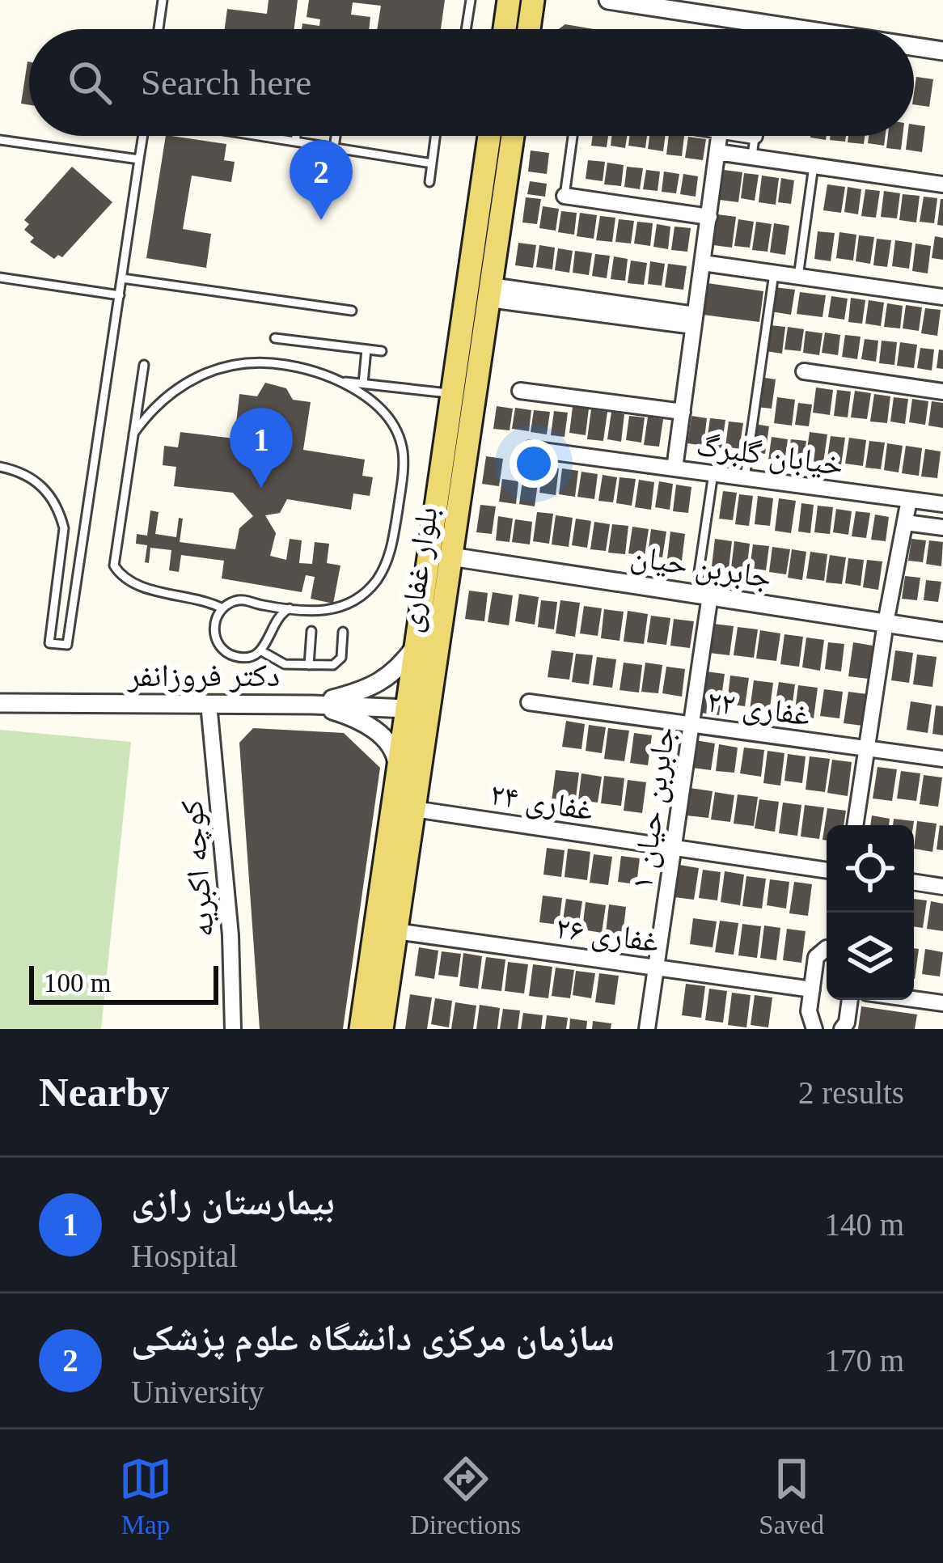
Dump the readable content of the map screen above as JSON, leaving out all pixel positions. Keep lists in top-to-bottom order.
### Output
{
  "streets": {
    "main road": ["بلوار غفاری"],
    "street": [
      "خیابان گلبرگ",
      "جابربن حیان",
      "دکتر فروزانفر",
      "غفاری ۲۲",
      "غفاری ۲۴",
      "جابربن حیان ۱",
      "کوچه اکبریه",
      "غفاری ۲۶"
    ]
  },
  "crossings": [
    ["جابربن حیان", "بلوار غفاری"],
    ["جابربن حیان", "جابربن حیان ۱"],
    ["بلوار غفاری", "دکتر فروزانفر"],
    ["بلوار غفاری", "غفاری ۲۴"],
    ["بلوار غفاری", "غفاری ۲۶"],
    ["دکتر فروزانفر", "کوچه اکبریه"],
    ["غفاری ۲۲", "جابربن حیان ۱"],
    ["غفاری ۲۴", "جابربن حیان ۱"],
    ["جابربن حیان ۱", "غفاری ۲۶"]
  ],
  "scale_bar": "100 m",
  "page": {
    "search": "Search here",
    "pins": ["2", "1"],
    "scale": "100 m",
    "heading": ["Nearby", "2 results"],
    "list": [
      {
        "mark": "1",
        "name": "بیمارستان رازی",
        "note": "Hospital",
        "value": "140 m"
      },
      {
        "mark": "2",
        "name": "سازمان مرکزی دانشگاه علوم پزشکی",
        "note": "University",
        "value": "170 m"
      }
    ],
    "nav": ["Map", "Directions", "Saved"]
  }
}
